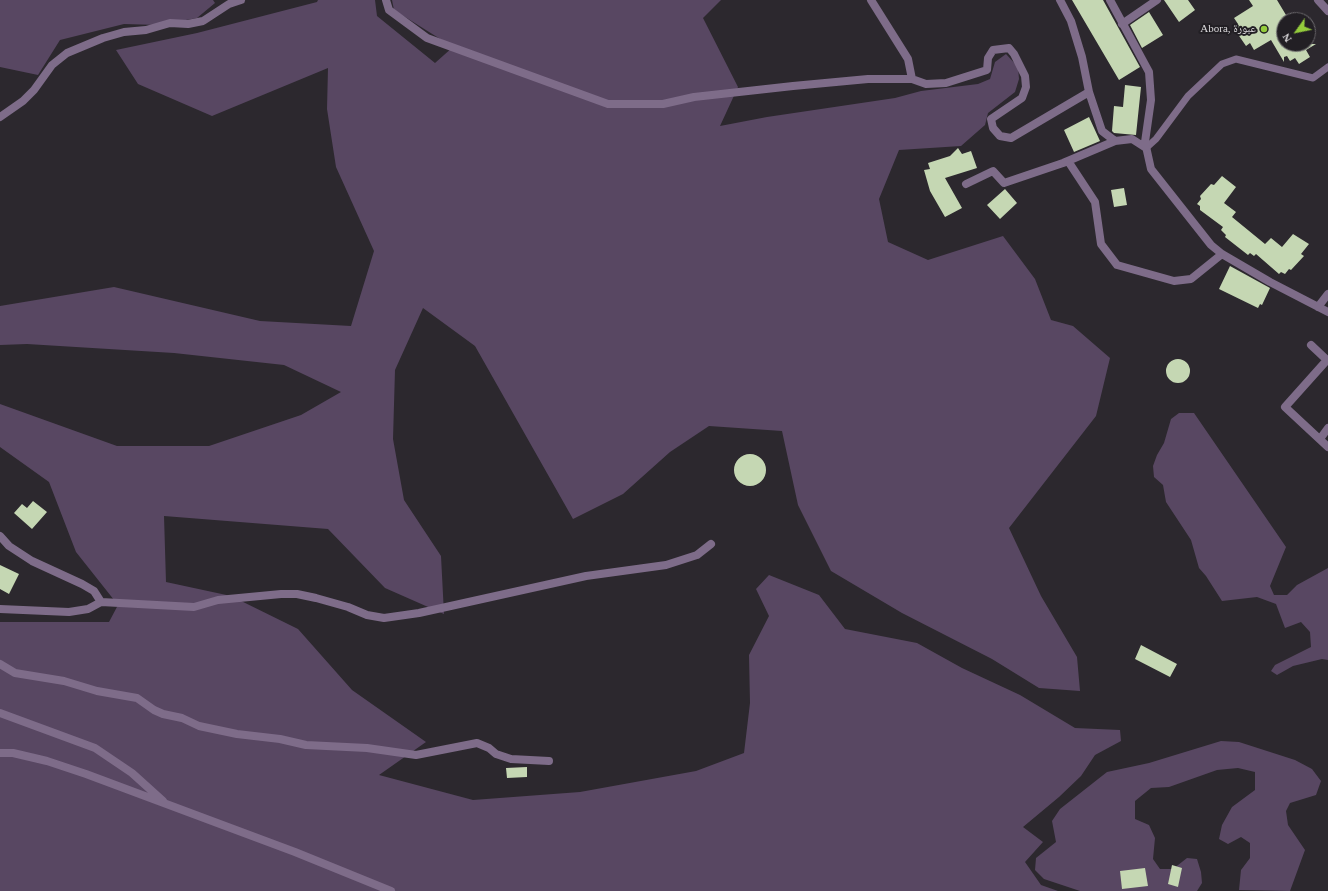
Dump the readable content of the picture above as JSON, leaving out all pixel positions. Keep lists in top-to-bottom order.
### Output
{
  "places": ["Abora, عبورة"],
  "north": "bottom left"
}
